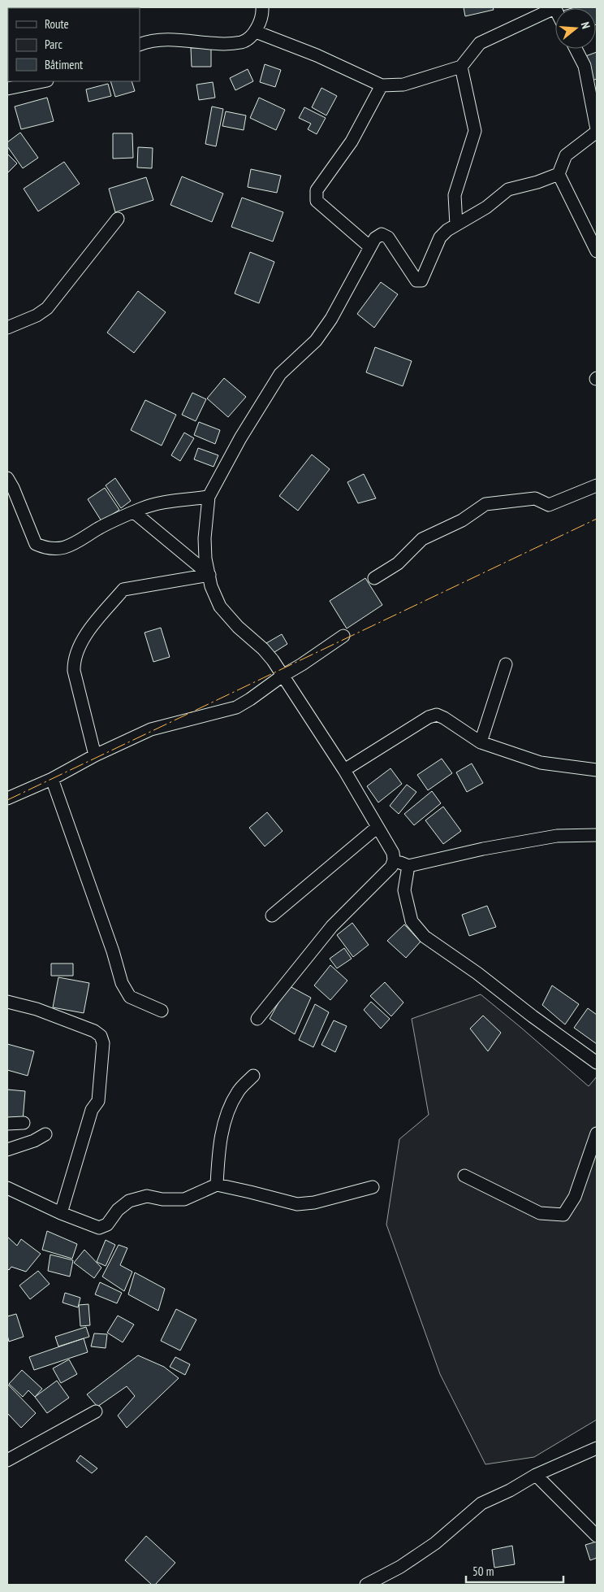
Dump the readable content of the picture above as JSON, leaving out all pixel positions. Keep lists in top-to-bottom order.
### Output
{
  "legend": ["Route", "Parc", "Bâtiment"],
  "scale_bar": "50 m",
  "north": "right"
}
